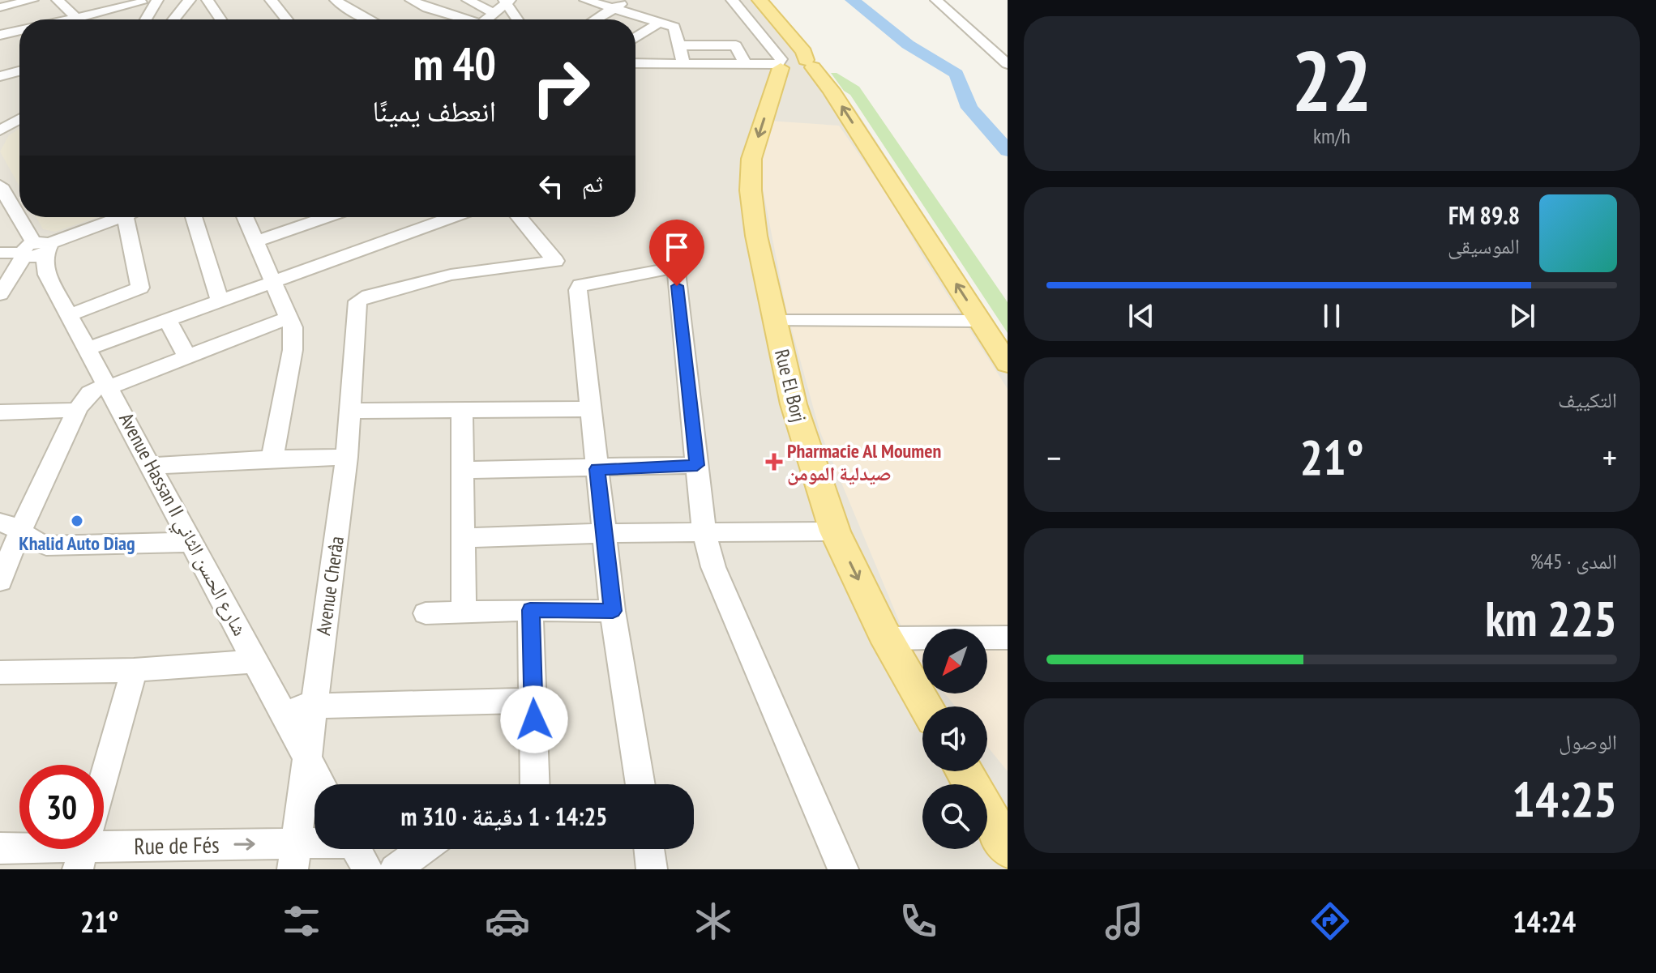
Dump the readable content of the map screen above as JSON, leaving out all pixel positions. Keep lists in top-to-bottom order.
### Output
{
  "streets": {
    "main road": ["Rue El Borj"],
    "street": ["Avenue Hassan II شارع الحسن الثاني", "Avenue Cherâa", "Rue de Fés"]
  },
  "crossings": [
    ["Avenue Hassan II شارع الحسن الثاني", "Avenue Cherâa"],
    ["Avenue Cherâa", "Rue de Fés"]
  ],
  "one_way": ["Rue El Borj"],
  "places": {
    "health": ["Pharmacie Al Moumen صيدلية المومن"],
    "other": ["Khalid Auto Diag"]
  },
  "north": "bottom left",
  "page": {
    "tile": [
      ["22", "km/h"],
      "التكييف",
      ["المدى · 45%", "225 km"],
      ["الوصول", "14:25"]
    ],
    "turn": ["40 m", "انعطف يمينًا"],
    "then": "ثم",
    "song": ["89.8 FM", "الموسيقى"],
    "heat": ["−", "21°", "+"],
    "limit": "30",
    "trip": "14:25 · 1 دقيقة · 310 m",
    "tabs": ["14:24", "21°"]
  }
}
